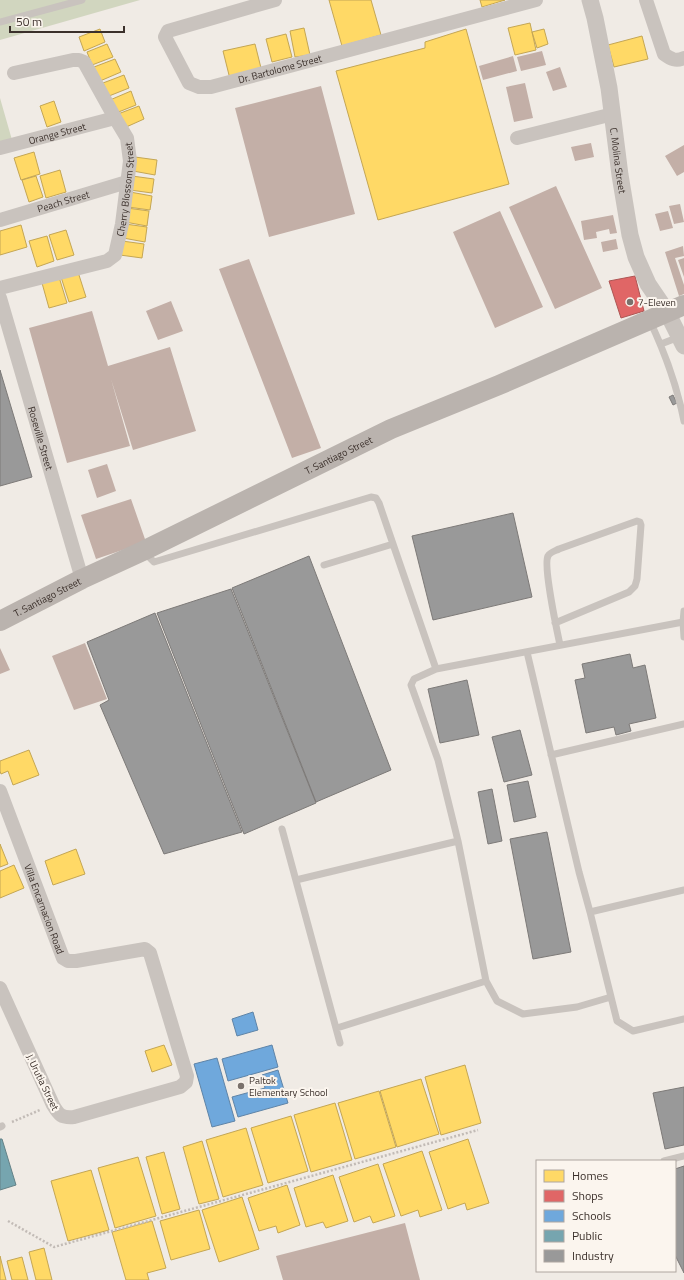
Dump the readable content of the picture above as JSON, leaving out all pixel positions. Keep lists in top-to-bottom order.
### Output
{
  "streets": {
    "main road": ["T. Santiago Street"],
    "street": [
      "Dr. Bartolome Street",
      "Orange Street",
      "C. Molina Street",
      "Cherry Blossom Street",
      "Peach Street",
      "Roseville Street",
      "Villa Encarnacion Road",
      "J. Urutia Street"
    ]
  },
  "crossings": [
    ["Orange Street", "Cherry Blossom Street"],
    ["C. Molina Street", "T. Santiago Street"],
    ["Cherry Blossom Street", "Peach Street"],
    ["Roseville Street", "T. Santiago Street"],
    ["Villa Encarnacion Road", "J. Urutia Street"]
  ],
  "places": ["7-Eleven", "Paltok Elementary School"],
  "legend": [
    "Homes",
    "Shops",
    "Schools",
    "Public",
    "Industry"
  ],
  "scale_bar": "50 m"
}
